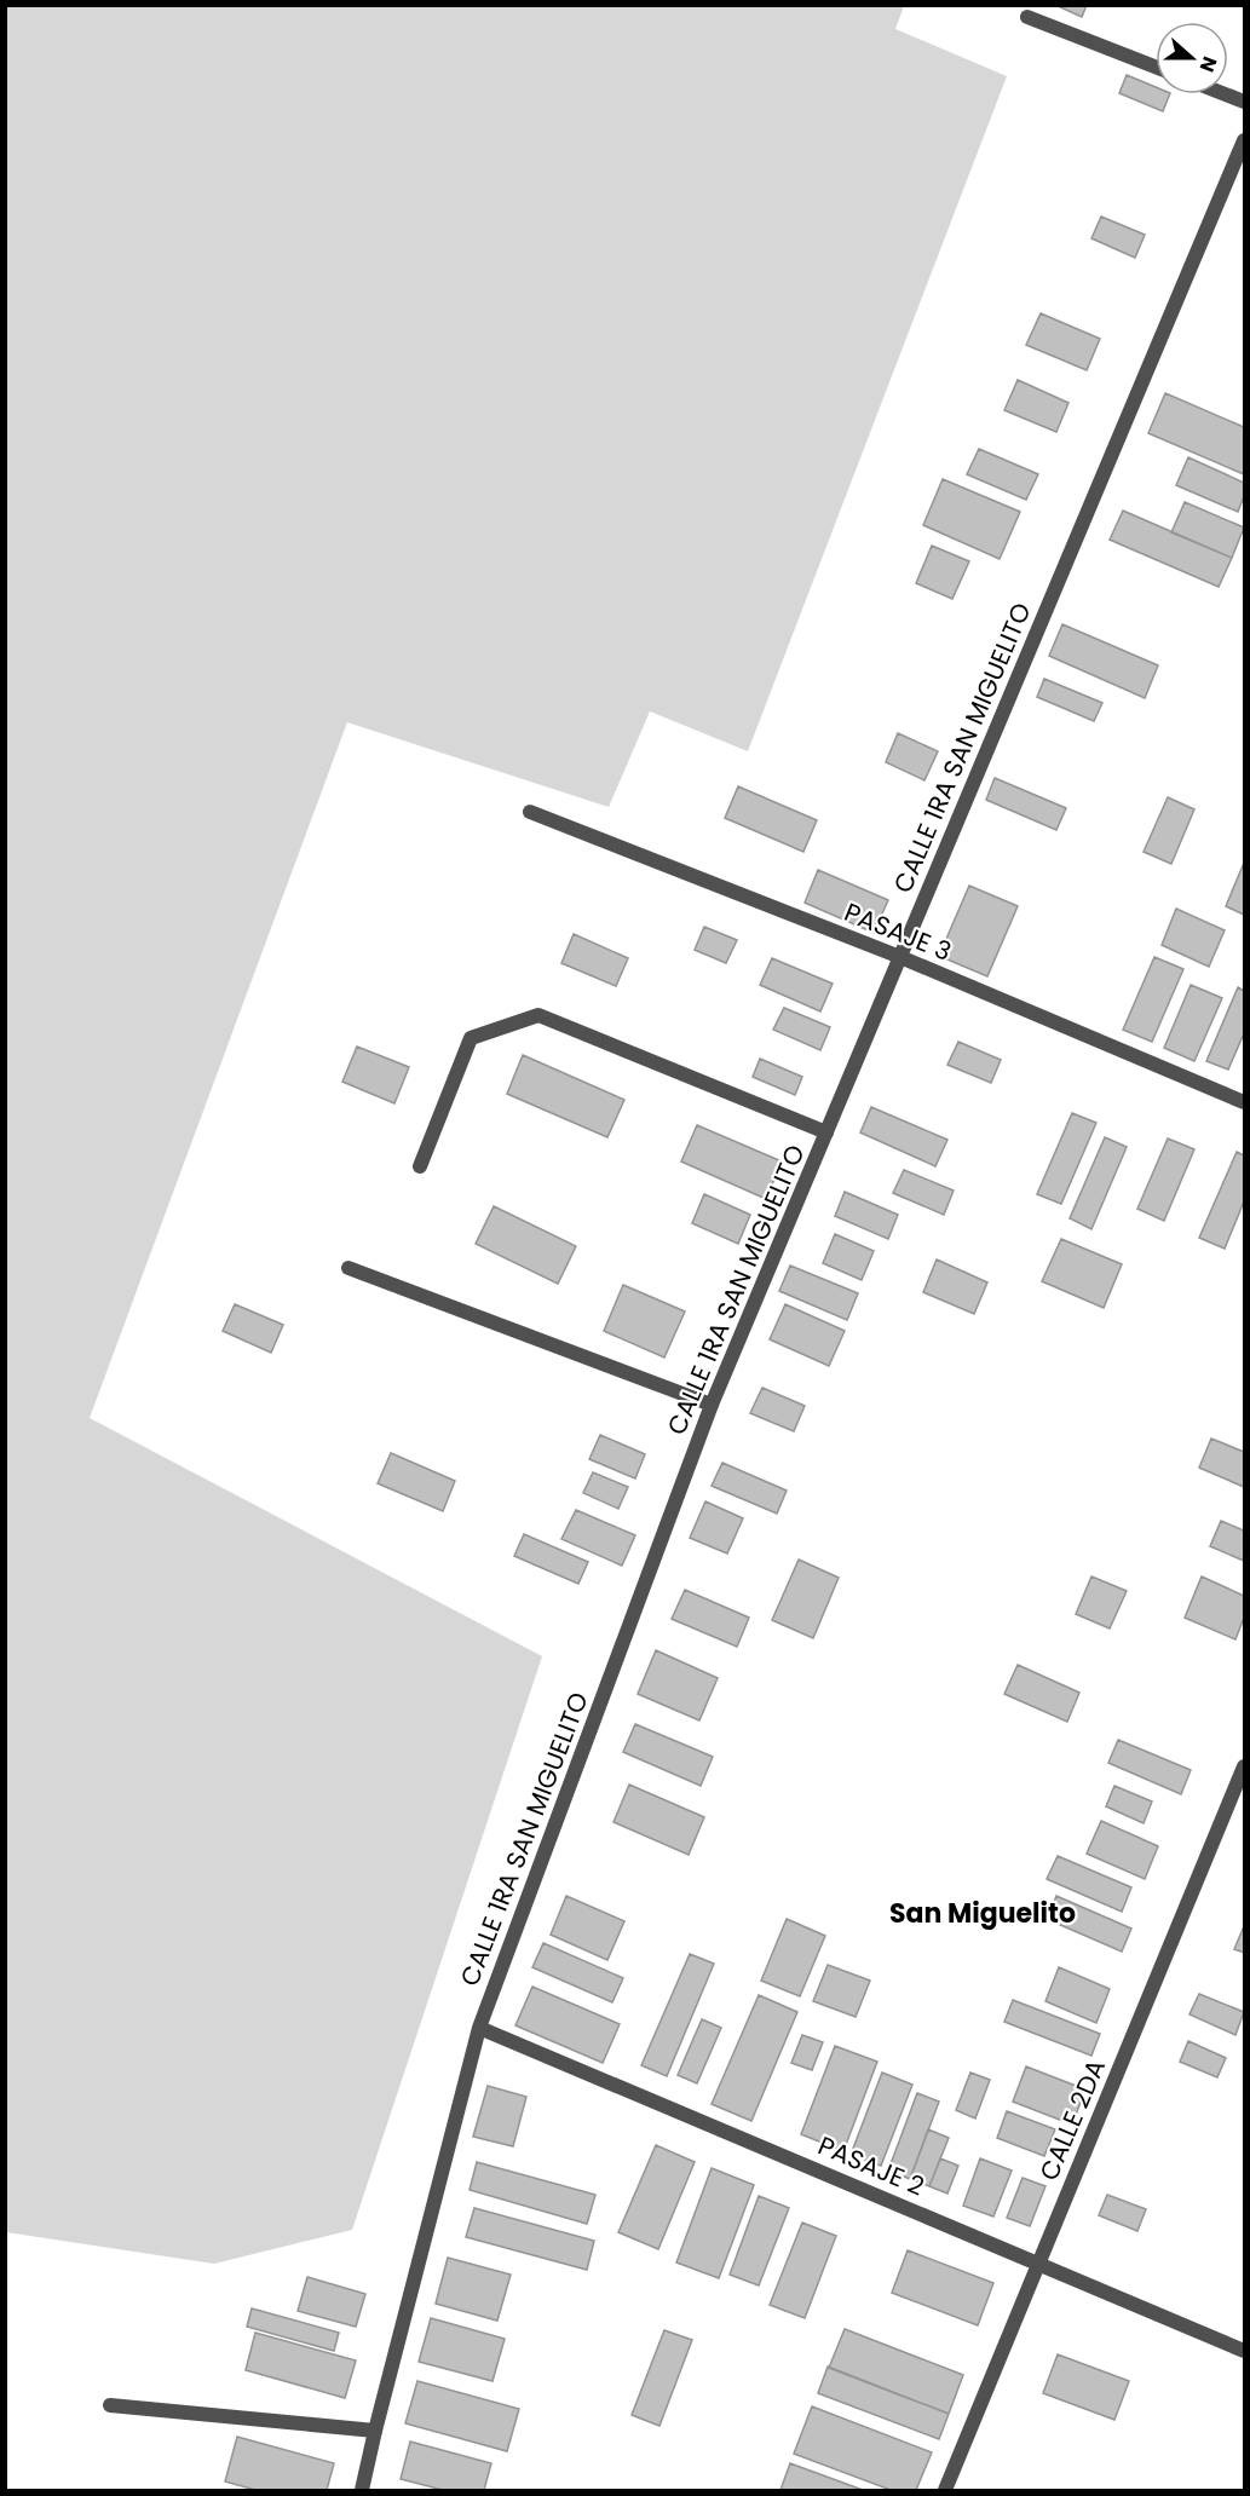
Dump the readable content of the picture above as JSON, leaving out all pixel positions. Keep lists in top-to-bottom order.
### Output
{
  "streets": {
    "street": [
      "CALLE 1RA SAN MIGUELITO",
      "PASAJE 3",
      "CALLE 2DA",
      "PASAJE 2"
    ]
  },
  "crossings": [
    ["CALLE 1RA SAN MIGUELITO", "PASAJE 3"],
    ["CALLE 1RA SAN MIGUELITO", "PASAJE 2"],
    ["CALLE 2DA", "PASAJE 2"]
  ],
  "districts": ["San Miguelito"],
  "north": "right"
}
